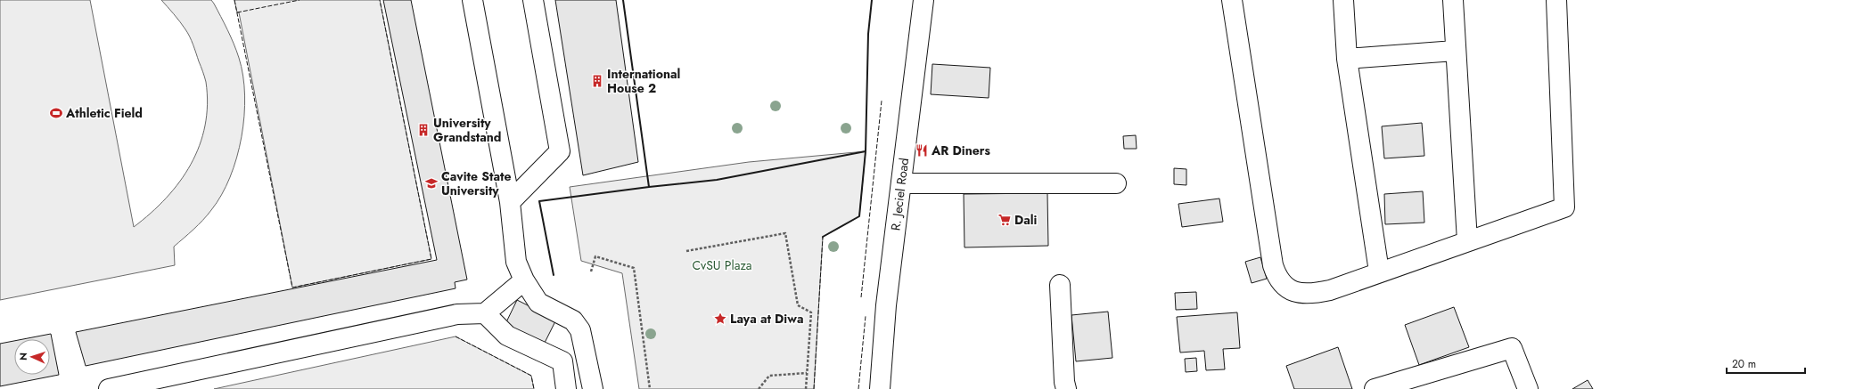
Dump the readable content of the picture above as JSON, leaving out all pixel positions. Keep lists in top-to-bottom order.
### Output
{
  "streets": {
    "street": ["R. Jeciel Road"]
  },
  "parks": ["CvSU Plaza"],
  "places": {
    "building": ["International House 2", "University Grandstand"],
    "sports": ["Athletic Field"],
    "restaurant": ["AR Diners"],
    "school or university": ["Cavite State University"],
    "supermarket": ["Dali"],
    "place": ["Laya at Diwa"]
  },
  "scale_bar": "20 m",
  "north": "left"
}
